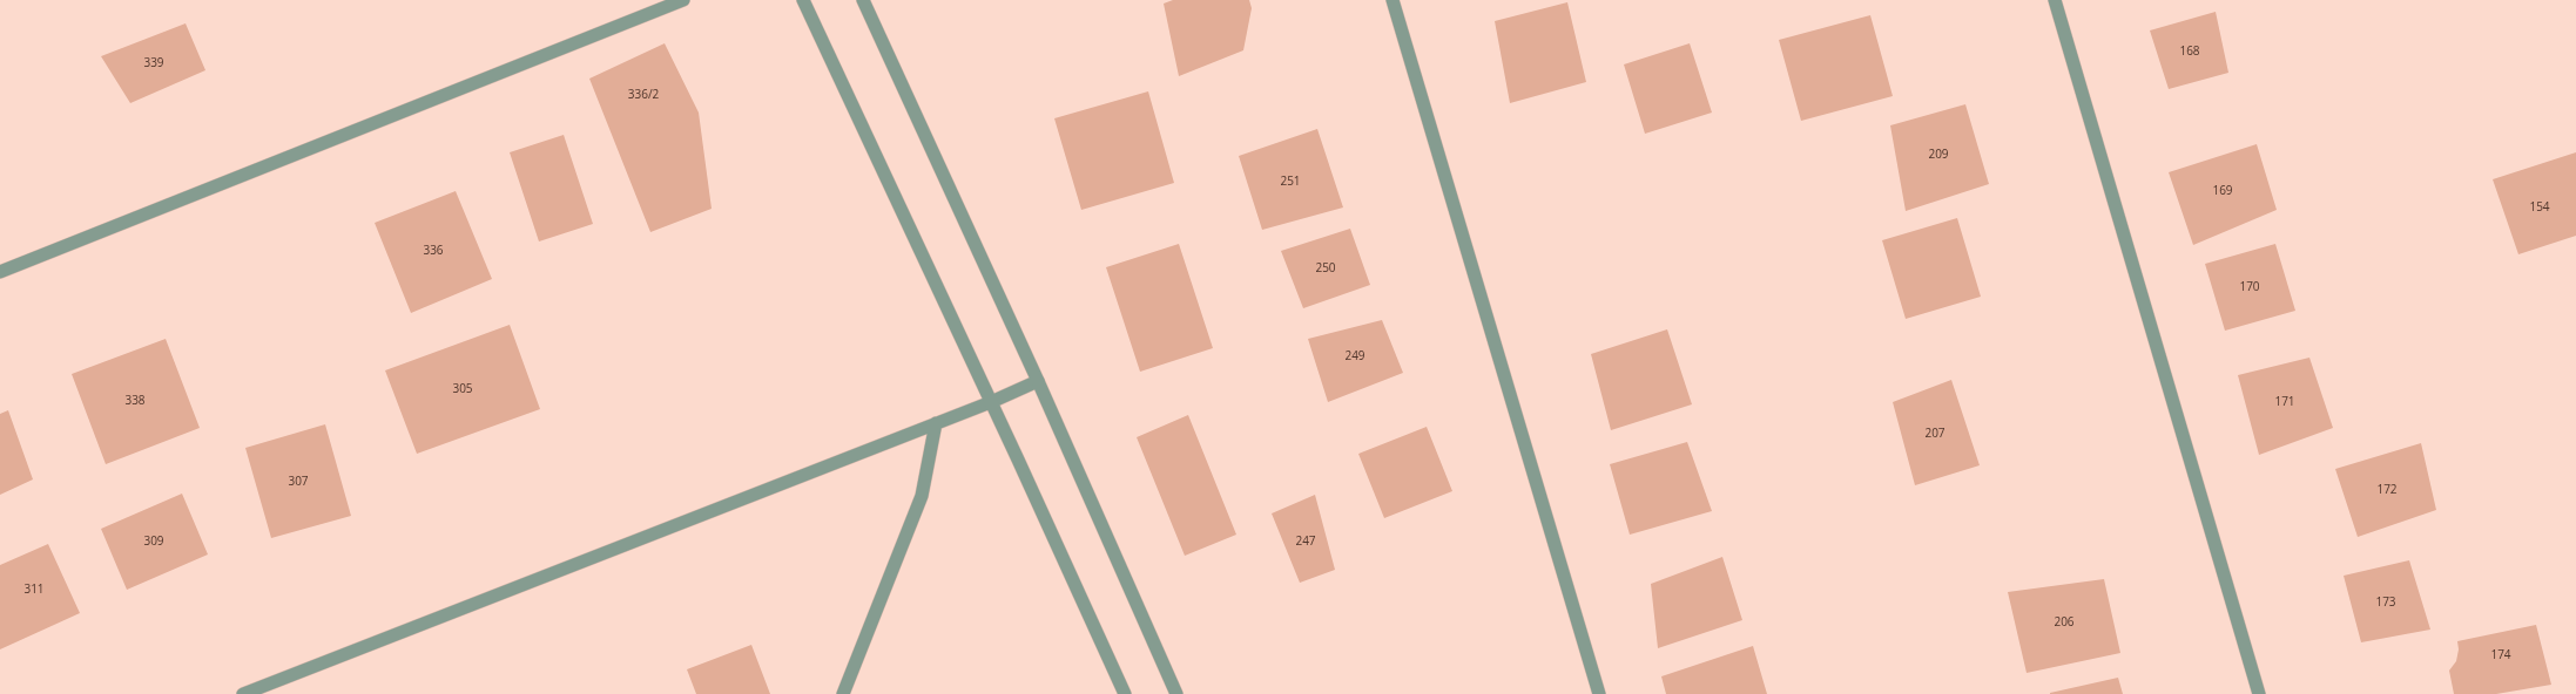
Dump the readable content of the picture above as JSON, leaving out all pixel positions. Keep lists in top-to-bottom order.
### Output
{
  "house_numbers": [
    "168",
    "339",
    "336/2",
    "209",
    "251",
    "169",
    "154",
    "336",
    "250",
    "170",
    "249",
    "305",
    "338",
    "171",
    "207",
    "307",
    "172",
    "309",
    "247",
    "311",
    "173",
    "206",
    "174"
  ]
}
